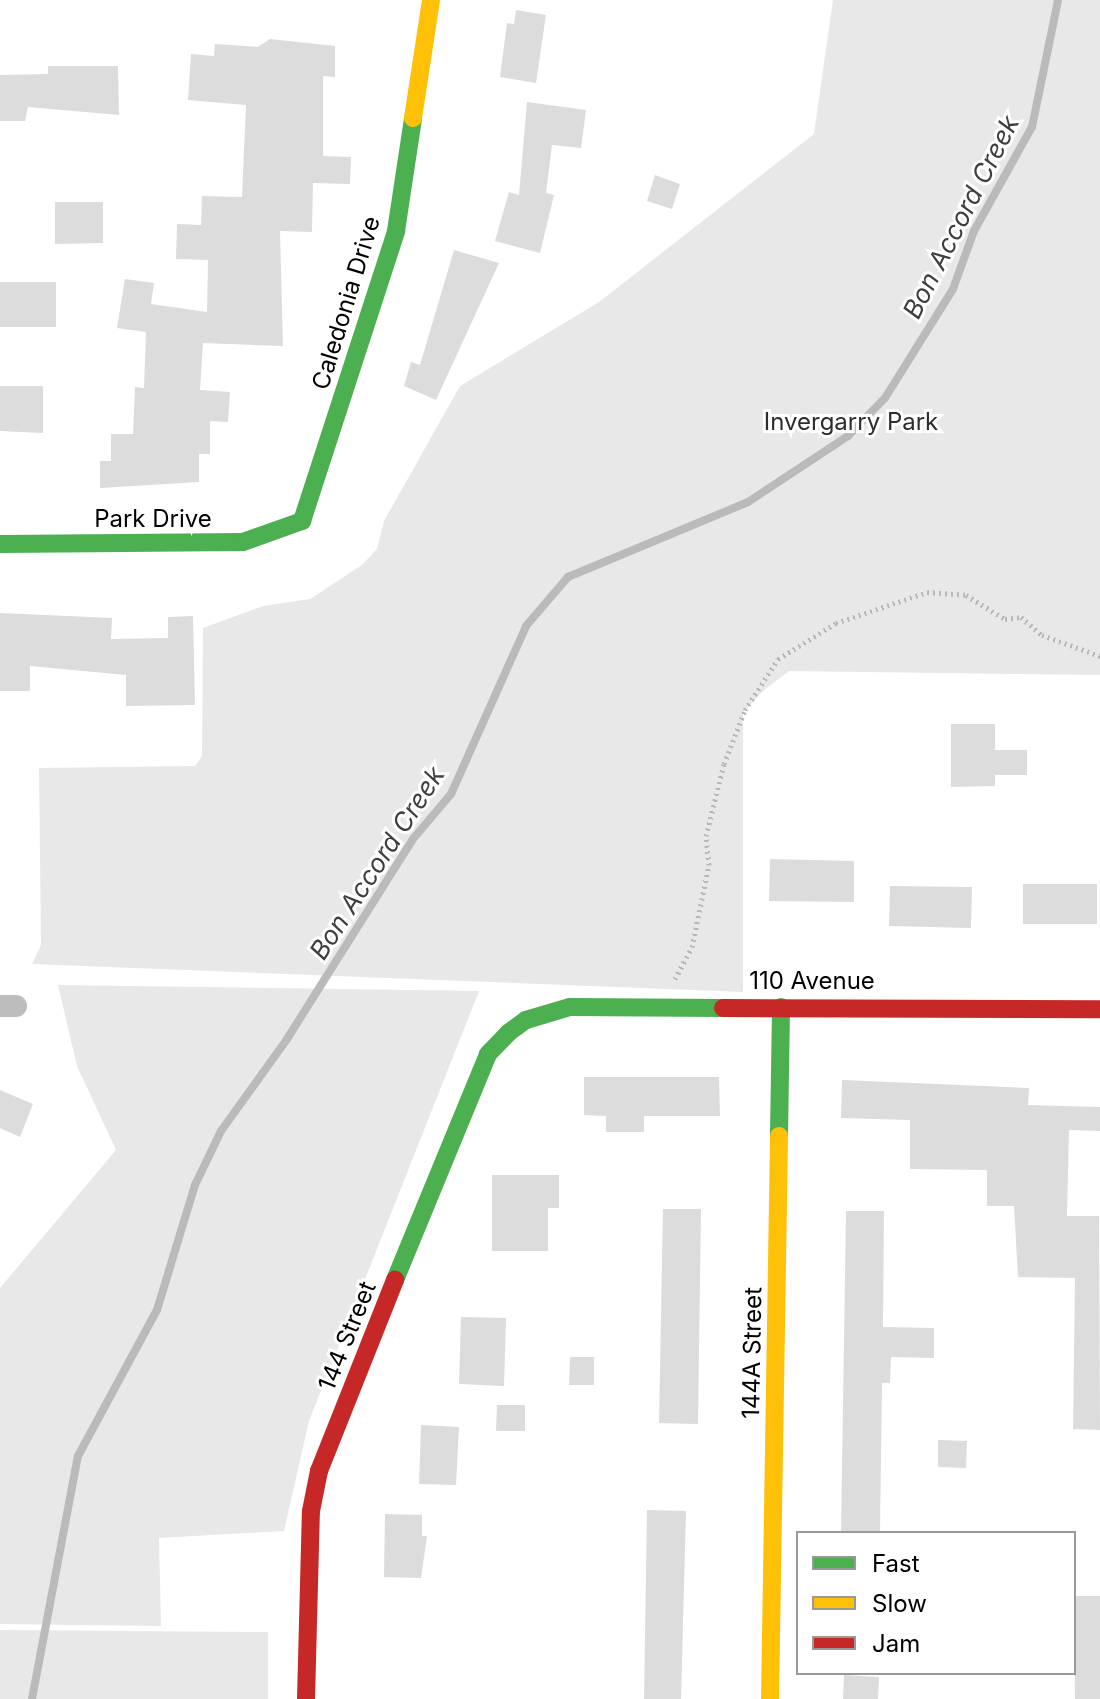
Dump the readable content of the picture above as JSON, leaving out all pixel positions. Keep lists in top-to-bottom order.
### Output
{
  "streets": {
    "street": [
      "Caledonia Drive",
      "Park Drive",
      "110 Avenue",
      "144 Street",
      "144A Street"
    ]
  },
  "crossings": [
    ["Caledonia Drive", "Park Drive"],
    ["110 Avenue", "144 Street"],
    ["110 Avenue", "144A Street"]
  ],
  "water": ["Bon Accord Creek"],
  "parks": ["Invergarry Park"],
  "legend": ["Fast", "Slow", "Jam"]
}
